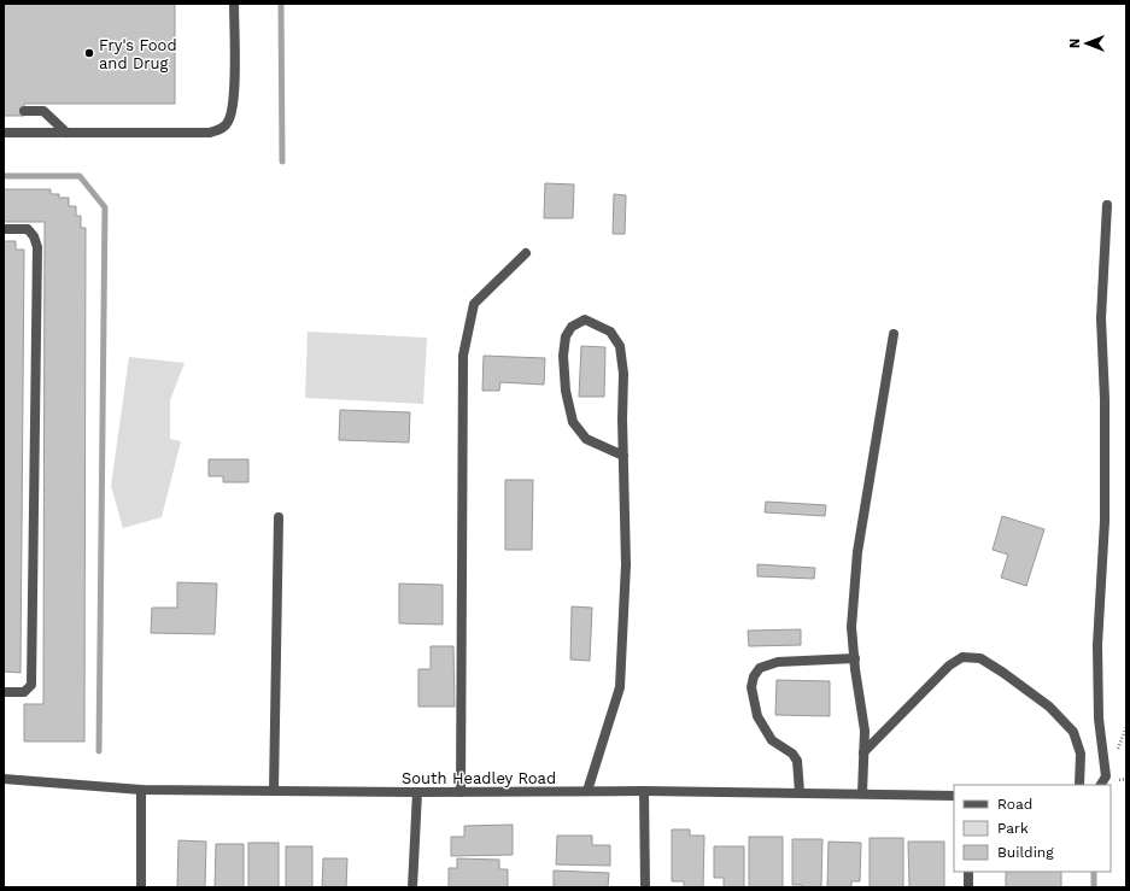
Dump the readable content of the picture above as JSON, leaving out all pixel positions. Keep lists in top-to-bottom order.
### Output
{
  "streets": {
    "street": ["South Headley Road"]
  },
  "places": ["Fry's Food and Drug"],
  "legend": ["Road", "Park", "Building"],
  "north": "left"
}
